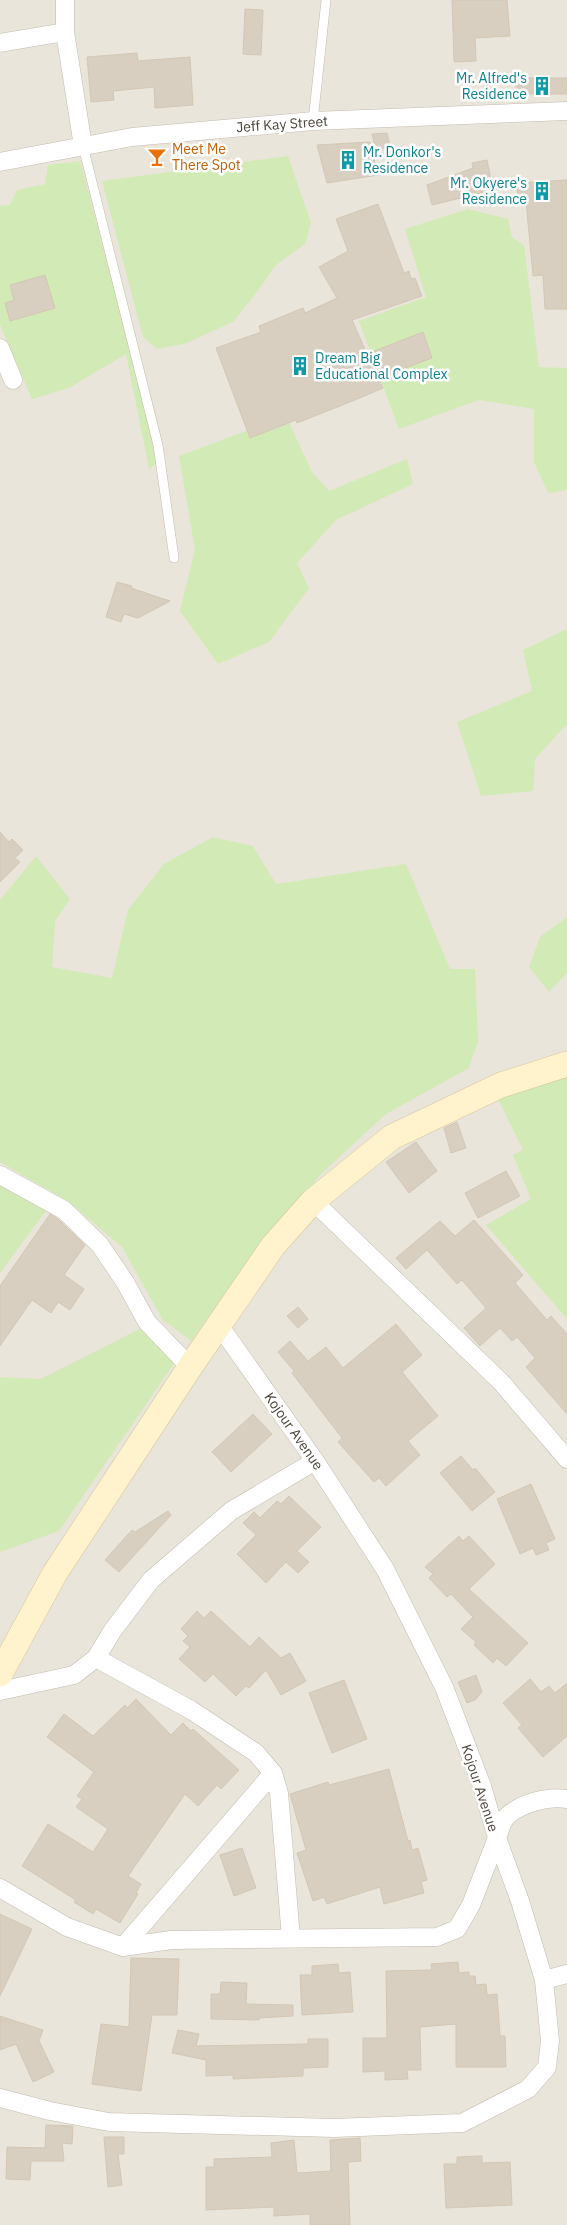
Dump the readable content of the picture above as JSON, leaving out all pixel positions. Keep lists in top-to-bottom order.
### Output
{
  "streets": {
    "street": ["Jeff Kay Street", "Kojour Avenue"]
  },
  "places": {
    "building": [
      "Mr. Alfred's Residence",
      "Mr. Donkor's Residence",
      "Mr. Okyere's Residence",
      "Dream Big Educational Complex"
    ],
    "bar": ["Meet Me There Spot"]
  }
}
